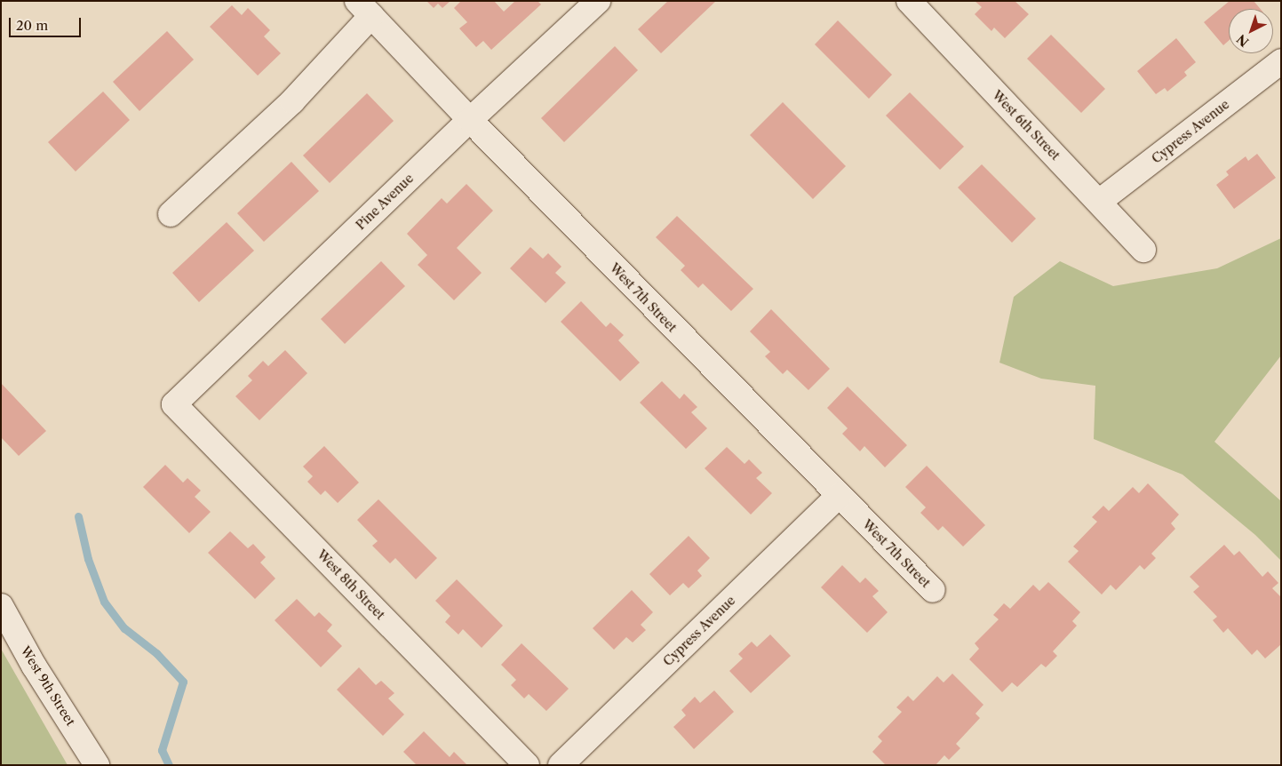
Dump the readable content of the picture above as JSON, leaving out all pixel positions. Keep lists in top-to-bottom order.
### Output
{
  "streets": {
    "street": [
      "West 6th Street",
      "Cypress Avenue",
      "Pine Avenue",
      "West 7th Street",
      "West 8th Street",
      "West 9th Street"
    ]
  },
  "crossings": [
    ["West 6th Street", "Cypress Avenue"],
    ["Cypress Avenue", "West 7th Street"],
    ["Pine Avenue", "West 7th Street"],
    ["Pine Avenue", "West 8th Street"]
  ],
  "scale_bar": "20 m",
  "north": "bottom left"
}
